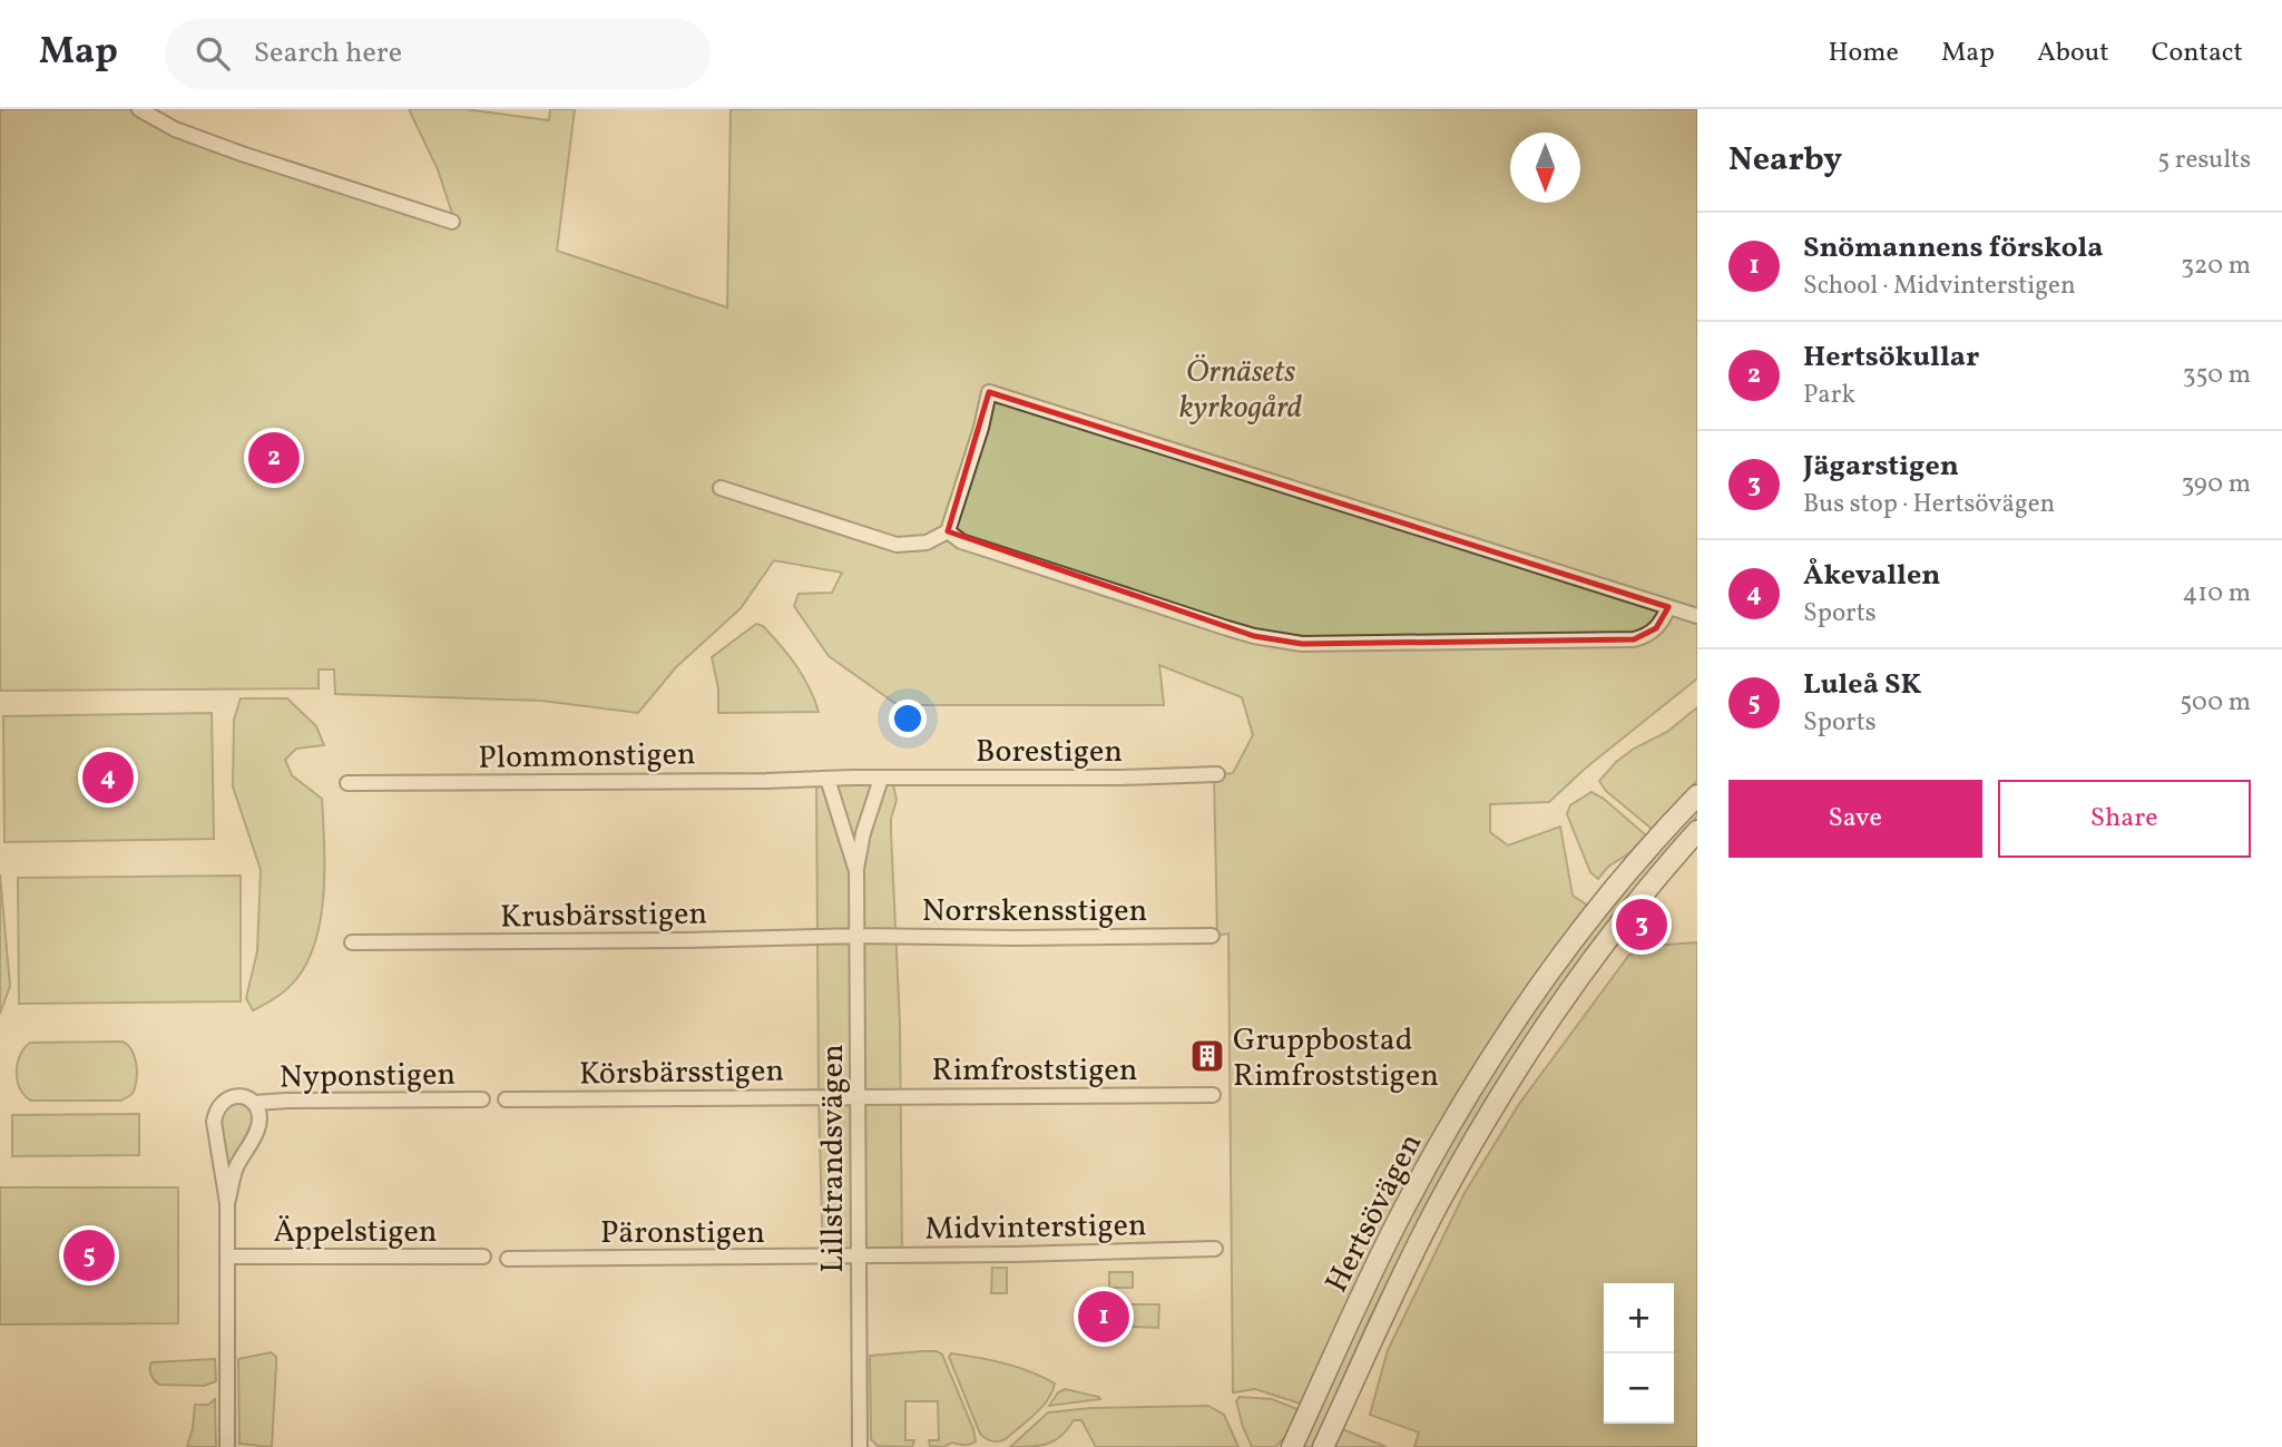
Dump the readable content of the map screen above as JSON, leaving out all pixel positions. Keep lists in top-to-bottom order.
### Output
{
  "streets": {
    "main road": ["Hertsövägen"],
    "street": [
      "Borestigen",
      "Plommonstigen",
      "Norrskensstigen",
      "Krusbärsstigen",
      "Rimfroststigen",
      "Körsbärsstigen",
      "Nyponstigen",
      "Lillstrandsvägen",
      "Midvinterstigen",
      "Äppelstigen",
      "Päronstigen"
    ]
  },
  "crossings": [
    ["Borestigen", "Lillstrandsvägen"],
    ["Plommonstigen", "Lillstrandsvägen"],
    ["Norrskensstigen", "Krusbärsstigen"],
    ["Norrskensstigen", "Lillstrandsvägen"],
    ["Krusbärsstigen", "Lillstrandsvägen"],
    ["Rimfroststigen", "Körsbärsstigen"],
    ["Rimfroststigen", "Lillstrandsvägen"],
    ["Körsbärsstigen", "Lillstrandsvägen"],
    ["Lillstrandsvägen", "Midvinterstigen"],
    ["Lillstrandsvägen", "Päronstigen"],
    ["Midvinterstigen", "Päronstigen"]
  ],
  "parks": ["Örnäsets kyrkogård"],
  "places": {
    "building": ["Gruppbostad Rimfroststigen"]
  },
  "north": "bottom",
  "page": {
    "header": "Map",
    "search": "Search here",
    "nav": [
      "Home",
      "Map",
      "About",
      "Contact"
    ],
    "heading": ["Nearby", "5 results"],
    "list": [
      {
        "mark": "1",
        "name": "Snömannens förskola",
        "note": "School · Midvinterstigen",
        "value": "320 m"
      },
      {
        "mark": "2",
        "name": "Hertsökullar",
        "note": "Park",
        "value": "350 m"
      },
      {
        "mark": "3",
        "name": "Jägarstigen",
        "note": "Bus stop · Hertsövägen",
        "value": "390 m"
      },
      {
        "mark": "4",
        "name": "Åkevallen",
        "note": "Sports",
        "value": "410 m"
      },
      {
        "mark": "5",
        "name": "Luleå SK",
        "note": "Sports",
        "value": "500 m"
      }
    ],
    "pins": [
      "2",
      "4",
      "3",
      "5",
      "1"
    ],
    "buttons": ["Save", "Share"],
    "map_buttons": ["+", "−"]
  }
}
